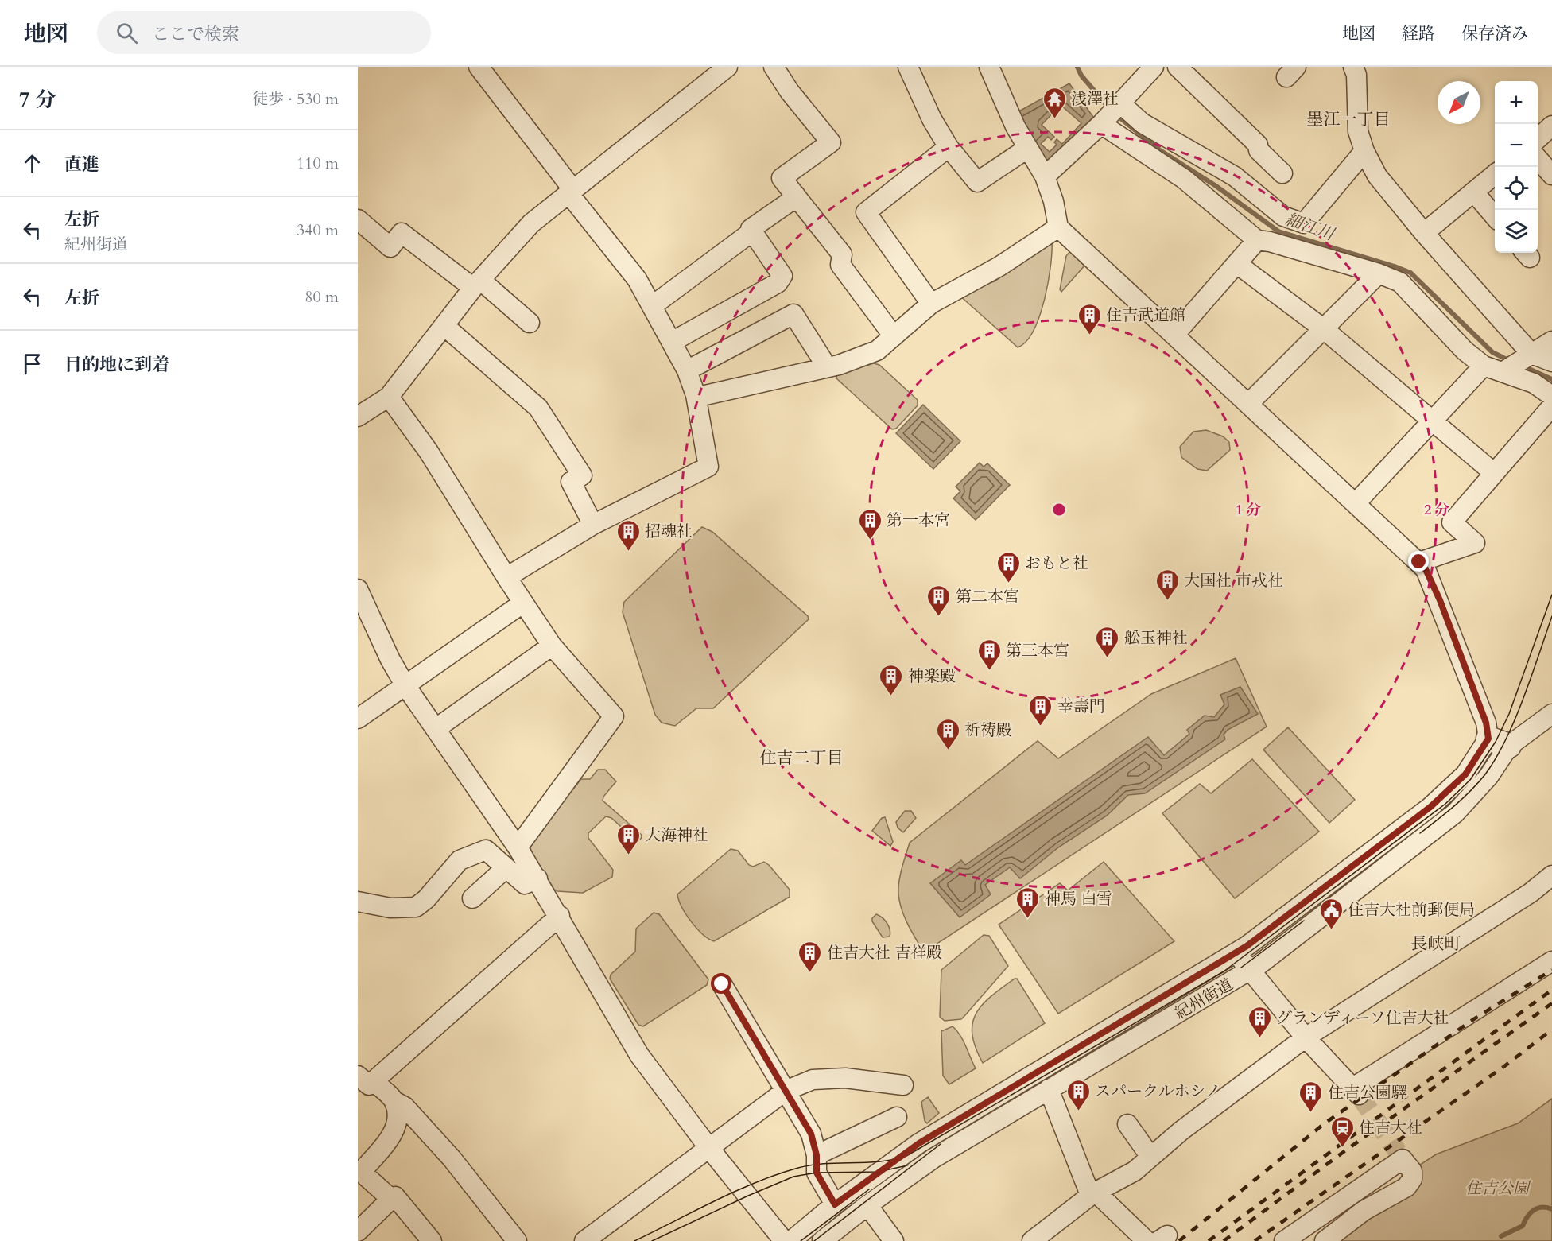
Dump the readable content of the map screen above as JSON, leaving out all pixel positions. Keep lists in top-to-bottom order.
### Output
{
  "streets": {
    "street": ["紀州街道"]
  },
  "districts": ["墨江一丁目", "住吉二丁目", "長峡町"],
  "water": ["細江川"],
  "parks": ["住吉公園"],
  "places": {
    "temple": ["浅澤社"],
    "building": [
      "住吉武道館",
      "第一本宮",
      "招魂社",
      "おもと社",
      "大国社 市戎社",
      "第二本宮",
      "舩玉神社",
      "第三本宮",
      "神楽殿",
      "幸壽門",
      "祈祷殿",
      "大海神社",
      "神馬 白雪",
      "住吉大社 吉祥殿",
      "グランディーソ住吉大社",
      "スパークルホシノ",
      "住吉公園驛"
    ],
    "public building": ["住吉大社前郵便局"],
    "station": ["住吉大社"]
  },
  "north": "bottom left",
  "page": {
    "header": "地図",
    "search": "ここで検索",
    "nav": ["地図", "経路", "保存済み"],
    "heading": ["7 分", "徒歩 · 530 m"],
    "map_buttons": ["+", "−"],
    "list": [
      ["直進", "110 m"],
      ["左折", "紀州街道", "340 m"],
      ["左折", "80 m"],
      "目的地に到着"
    ]
  },
  "rings": ["1 分", "2 分"]
}
